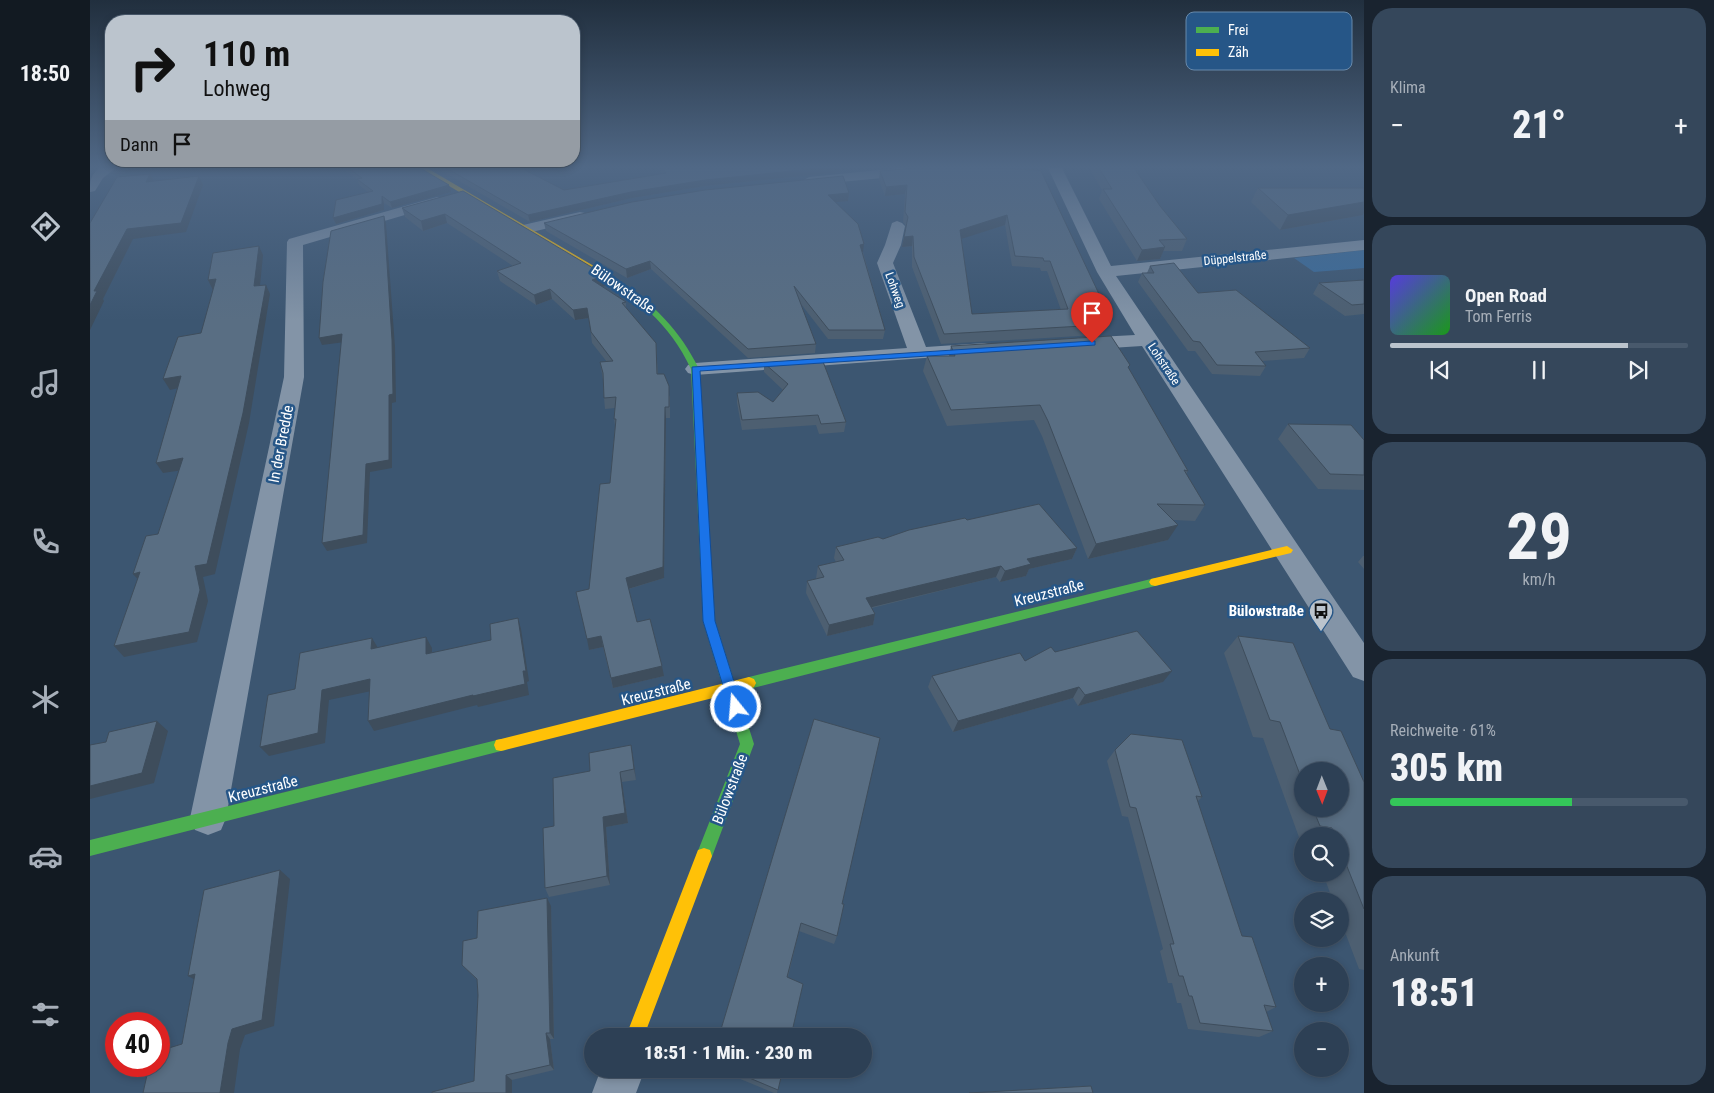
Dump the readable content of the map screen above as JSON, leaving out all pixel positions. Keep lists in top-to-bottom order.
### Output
{
  "streets": {
    "street": [
      "Düppelstraße",
      "Bülowstraße",
      "Lohweg",
      "Lohstraße",
      "In der Bredde",
      "Kreuzstraße"
    ]
  },
  "crossings": [
    ["Düppelstraße", "Lohstraße"],
    ["Bülowstraße", "Kreuzstraße"],
    ["Lohstraße", "Kreuzstraße"],
    ["In der Bredde", "Kreuzstraße"]
  ],
  "places": {
    "bus stop": ["Bülowstraße"]
  },
  "legend": ["Frei", "Zäh"],
  "north": "bottom",
  "page": {
    "tabs": "18:50",
    "tile": [
      "Klima",
      ["29", "km/h"],
      ["Reichweite · 61%", "305 km"],
      ["Ankunft", "18:51"]
    ],
    "turn": ["110 m", "Lohweg"],
    "heat": ["−", "21°", "+"],
    "then": "Dann",
    "song": ["Open Road", "Tom Ferris"],
    "map_buttons": ["+", "−"],
    "limit": "40",
    "trip": "18:51 · 1 Min. · 230 m"
  }
}
